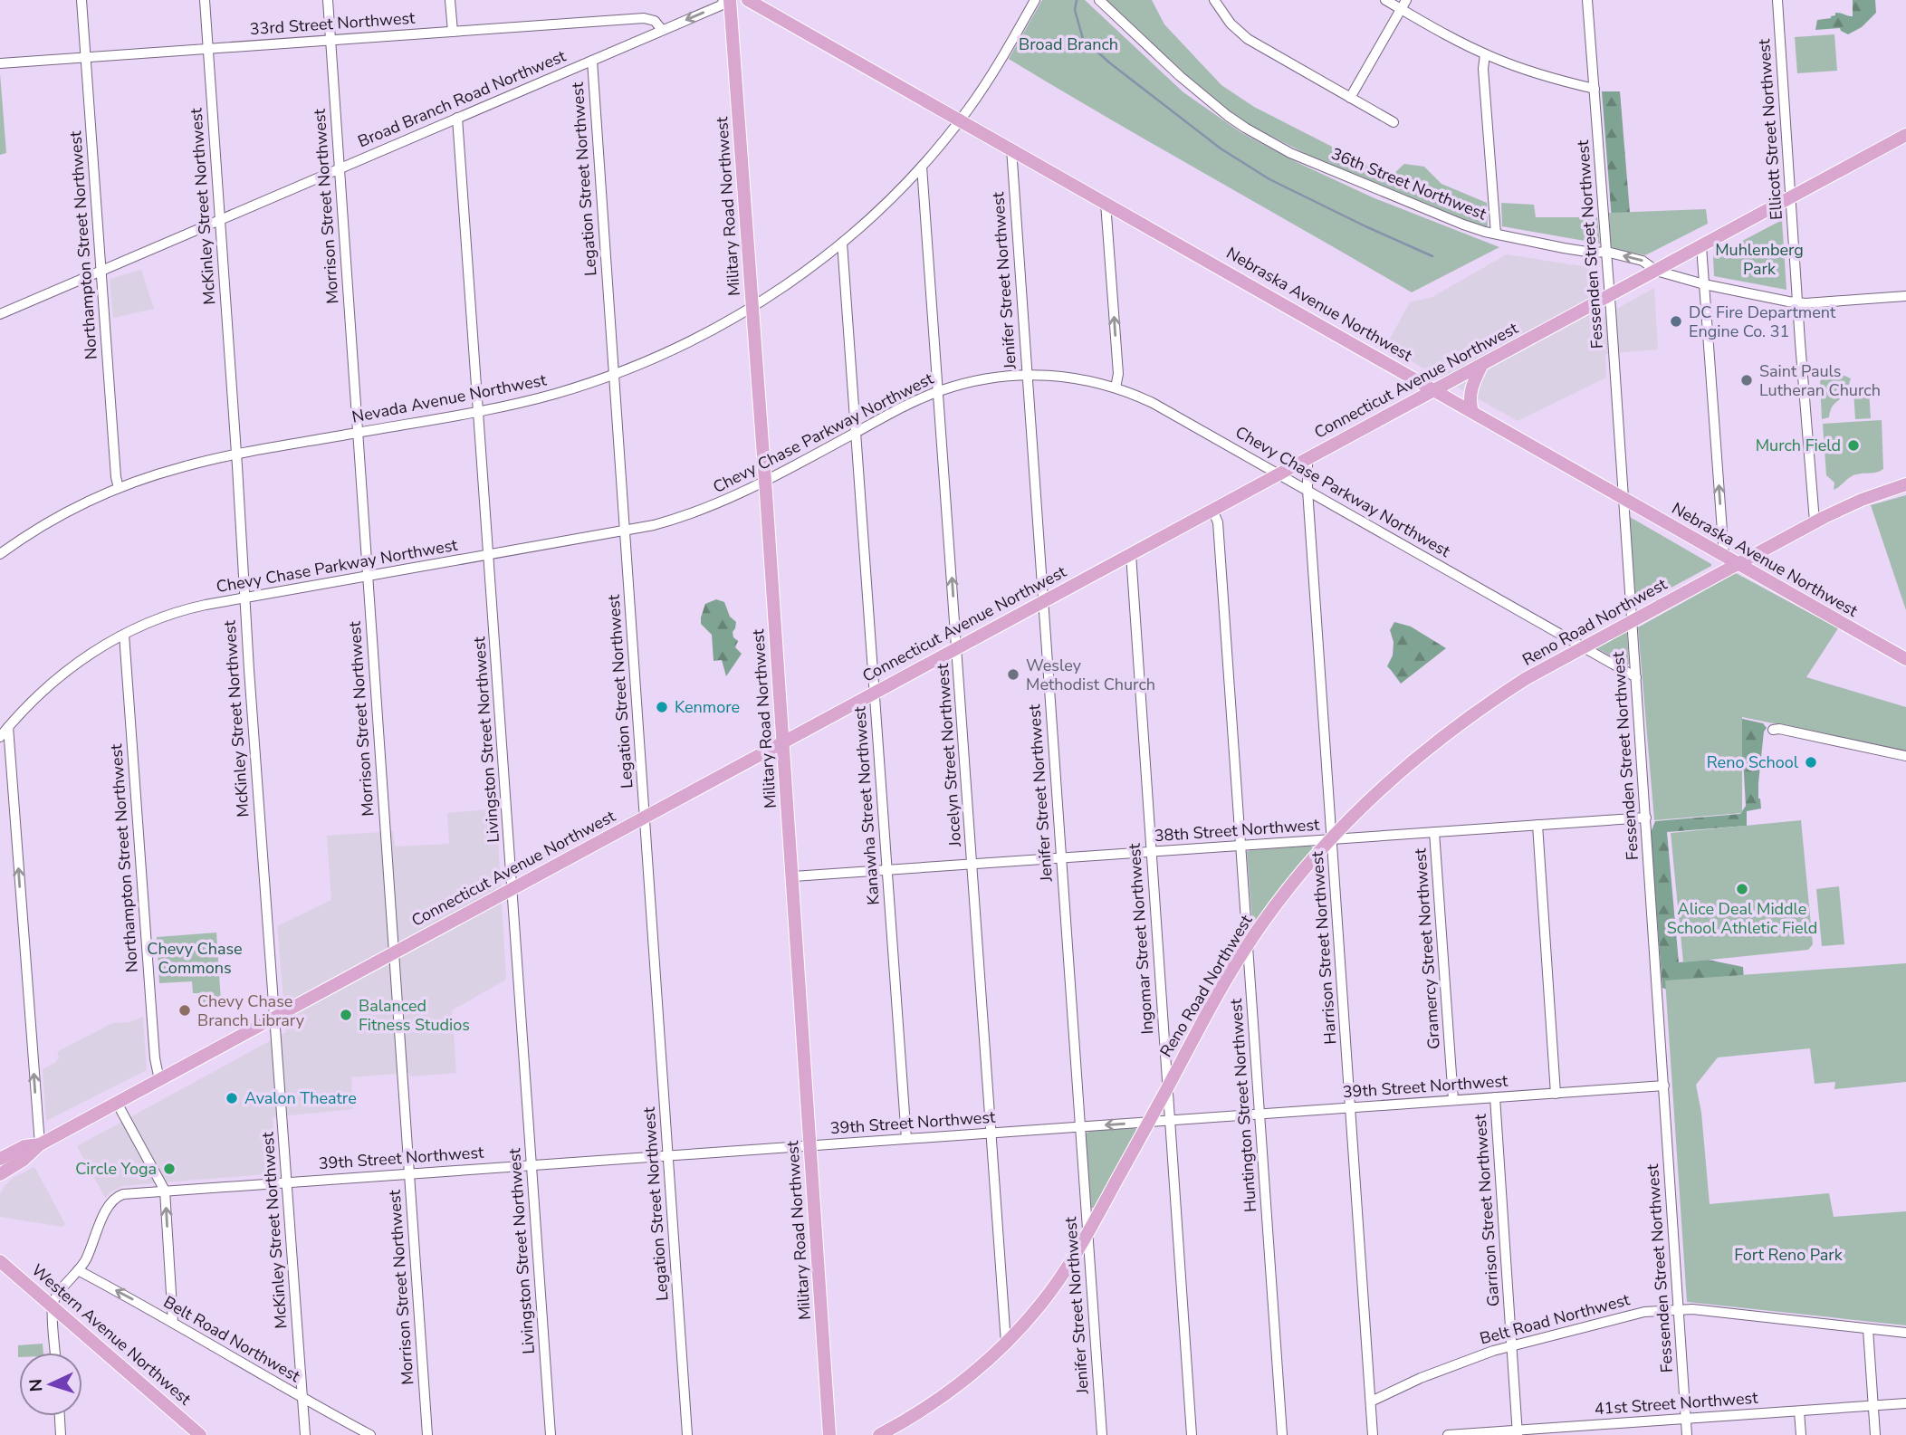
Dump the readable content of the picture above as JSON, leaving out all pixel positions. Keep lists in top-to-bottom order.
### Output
{
  "streets": {
    "main road": [
      "Military Road Northwest",
      "Nebraska Avenue Northwest",
      "Connecticut Avenue Northwest",
      "Reno Road Northwest",
      "Western Avenue Northwest"
    ],
    "street": [
      "33rd Street Northwest",
      "Broad Branch Road Northwest",
      "Ellicott Street Northwest",
      "Legation Street Northwest",
      "36th Street Northwest",
      "McKinley Street Northwest",
      "Morrison Street Northwest",
      "Fessenden Street Northwest",
      "Northampton Street Northwest",
      "Jenifer Street Northwest",
      "Nevada Avenue Northwest",
      "Chevy Chase Parkway Northwest",
      "Livingston Street Northwest",
      "Jocelyn Street Northwest",
      "Kanawha Street Northwest",
      "38th Street Northwest",
      "Ingomar Street Northwest",
      "Harrison Street Northwest",
      "Gramercy Street Northwest",
      "39th Street Northwest",
      "Huntington Street Northwest",
      "Garrison Street Northwest",
      "Belt Road Northwest",
      "41st Street Northwest"
    ]
  },
  "crossings": [
    ["33rd Street Northwest", "Broad Branch Road Northwest"],
    ["33rd Street Northwest", "McKinley Street Northwest"],
    ["33rd Street Northwest", "Morrison Street Northwest"],
    ["33rd Street Northwest", "Northampton Street Northwest"],
    ["Broad Branch Road Northwest", "Legation Street Northwest"],
    ["Broad Branch Road Northwest", "McKinley Street Northwest"],
    ["Broad Branch Road Northwest", "Morrison Street Northwest"],
    ["Broad Branch Road Northwest", "Northampton Street Northwest"],
    ["Broad Branch Road Northwest", "Livingston Street Northwest"],
    ["Ellicott Street Northwest", "36th Street Northwest"],
    ["Ellicott Street Northwest", "Connecticut Avenue Northwest"],
    ["Ellicott Street Northwest", "Reno Road Northwest"],
    ["Legation Street Northwest", "Connecticut Avenue Northwest"],
    ["Legation Street Northwest", "Nevada Avenue Northwest"],
    ["Legation Street Northwest", "Chevy Chase Parkway Northwest"],
    ["Legation Street Northwest", "39th Street Northwest"],
    ["36th Street Northwest", "Fessenden Street Northwest"],
    ["36th Street Northwest", "Connecticut Avenue Northwest"],
    ["McKinley Street Northwest", "Connecticut Avenue Northwest"],
    ["McKinley Street Northwest", "Nevada Avenue Northwest"],
    ["McKinley Street Northwest", "Chevy Chase Parkway Northwest"],
    ["McKinley Street Northwest", "39th Street Northwest"],
    ["McKinley Street Northwest", "Belt Road Northwest"],
    ["Morrison Street Northwest", "Connecticut Avenue Northwest"],
    ["Morrison Street Northwest", "Nevada Avenue Northwest"],
    ["Morrison Street Northwest", "Chevy Chase Parkway Northwest"],
    ["Morrison Street Northwest", "39th Street Northwest"],
    ["Military Road Northwest", "Connecticut Avenue Northwest"],
    ["Military Road Northwest", "Nevada Avenue Northwest"],
    ["Military Road Northwest", "Chevy Chase Parkway Northwest"],
    ["Military Road Northwest", "38th Street Northwest"],
    ["Military Road Northwest", "39th Street Northwest"],
    ["Fessenden Street Northwest", "Nebraska Avenue Northwest"],
    ["Fessenden Street Northwest", "Connecticut Avenue Northwest"],
    ["Fessenden Street Northwest", "Chevy Chase Parkway Northwest"],
    ["Fessenden Street Northwest", "Reno Road Northwest"],
    ["Fessenden Street Northwest", "38th Street Northwest"],
    ["Fessenden Street Northwest", "39th Street Northwest"],
    ["Fessenden Street Northwest", "Belt Road Northwest"],
    ["Fessenden Street Northwest", "41st Street Northwest"],
    ["Northampton Street Northwest", "Connecticut Avenue Northwest"],
    ["Northampton Street Northwest", "Nevada Avenue Northwest"],
    ["Northampton Street Northwest", "Chevy Chase Parkway Northwest"],
    ["Jenifer Street Northwest", "Nebraska Avenue Northwest"],
    ["Jenifer Street Northwest", "Connecticut Avenue Northwest"],
    ["Jenifer Street Northwest", "Chevy Chase Parkway Northwest"],
    ["Jenifer Street Northwest", "Reno Road Northwest"],
    ["Jenifer Street Northwest", "38th Street Northwest"],
    ["Jenifer Street Northwest", "39th Street Northwest"],
    ["Nebraska Avenue Northwest", "Connecticut Avenue Northwest"],
    ["Nebraska Avenue Northwest", "Nevada Avenue Northwest"],
    ["Nebraska Avenue Northwest", "Reno Road Northwest"],
    ["Connecticut Avenue Northwest", "Chevy Chase Parkway Northwest"],
    ["Connecticut Avenue Northwest", "Livingston Street Northwest"],
    ["Connecticut Avenue Northwest", "Jocelyn Street Northwest"],
    ["Connecticut Avenue Northwest", "Kanawha Street Northwest"],
    ["Connecticut Avenue Northwest", "Ingomar Street Northwest"],
    ["Connecticut Avenue Northwest", "Harrison Street Northwest"],
    ["Connecticut Avenue Northwest", "Huntington Street Northwest"],
    ["Nevada Avenue Northwest", "Livingston Street Northwest"],
    ["Nevada Avenue Northwest", "Jocelyn Street Northwest"],
    ["Nevada Avenue Northwest", "Kanawha Street Northwest"],
    ["Chevy Chase Parkway Northwest", "Reno Road Northwest"],
    ["Chevy Chase Parkway Northwest", "Livingston Street Northwest"],
    ["Chevy Chase Parkway Northwest", "Jocelyn Street Northwest"],
    ["Chevy Chase Parkway Northwest", "Kanawha Street Northwest"],
    ["Chevy Chase Parkway Northwest", "Harrison Street Northwest"],
    ["Reno Road Northwest", "Jocelyn Street Northwest"],
    ["Reno Road Northwest", "38th Street Northwest"],
    ["Reno Road Northwest", "Ingomar Street Northwest"],
    ["Reno Road Northwest", "Harrison Street Northwest"],
    ["Reno Road Northwest", "39th Street Northwest"],
    ["Reno Road Northwest", "Huntington Street Northwest"],
    ["Livingston Street Northwest", "39th Street Northwest"],
    ["Jocelyn Street Northwest", "38th Street Northwest"],
    ["Jocelyn Street Northwest", "39th Street Northwest"],
    ["Kanawha Street Northwest", "38th Street Northwest"],
    ["Kanawha Street Northwest", "39th Street Northwest"],
    ["38th Street Northwest", "Ingomar Street Northwest"],
    ["38th Street Northwest", "Harrison Street Northwest"],
    ["38th Street Northwest", "Gramercy Street Northwest"],
    ["38th Street Northwest", "Huntington Street Northwest"],
    ["Ingomar Street Northwest", "39th Street Northwest"],
    ["Harrison Street Northwest", "39th Street Northwest"],
    ["Harrison Street Northwest", "Belt Road Northwest"],
    ["Gramercy Street Northwest", "39th Street Northwest"],
    ["39th Street Northwest", "Huntington Street Northwest"],
    ["39th Street Northwest", "Garrison Street Northwest"],
    ["39th Street Northwest", "Belt Road Northwest"],
    ["Garrison Street Northwest", "Belt Road Northwest"],
    ["Garrison Street Northwest", "41st Street Northwest"]
  ],
  "parks": [
    "Broad Branch",
    "Muhlenberg Park",
    "Chevy Chase Commons",
    "Fort Reno Park"
  ],
  "places": [
    "DC Fire Department Engine Co. 31",
    "Saint Pauls Lutheran Church",
    "Murch Field",
    "Wesley Methodist Church",
    "Kenmore",
    "Reno School",
    "Alice Deal Middle School Athletic Field",
    "Chevy Chase Branch Library",
    "Balanced Fitness Studios",
    "Avalon Theatre",
    "Circle Yoga"
  ],
  "north": "left"
}
